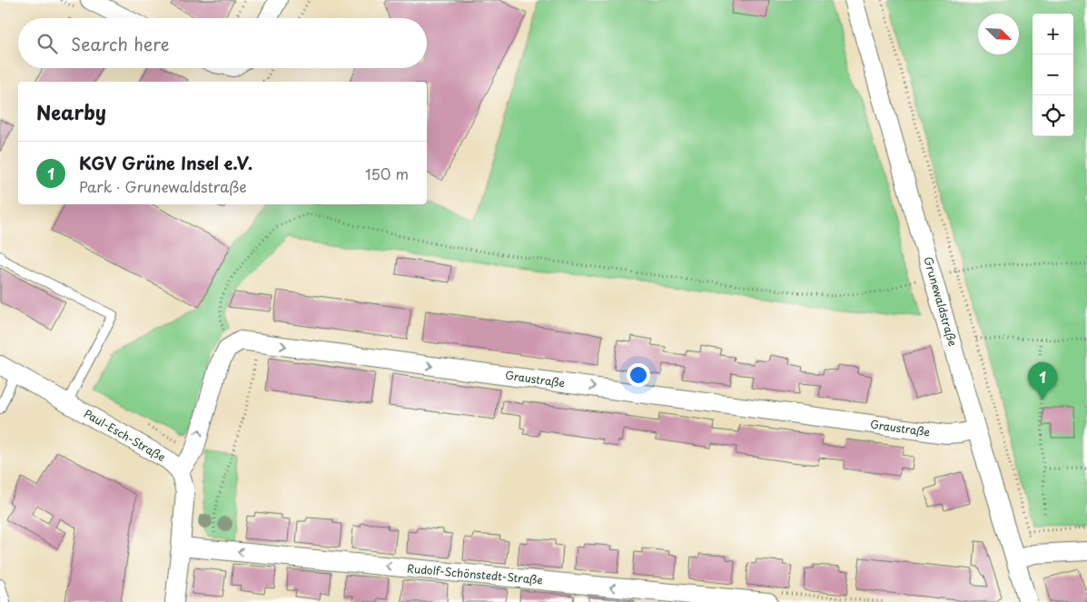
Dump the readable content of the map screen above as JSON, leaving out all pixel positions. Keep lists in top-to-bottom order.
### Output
{
  "streets": {
    "street": [
      "Grunewaldstraße",
      "Graustraße",
      "Paul-Esch-Straße",
      "Rudolf-Schönstedt-Straße"
    ]
  },
  "crossings": [
    ["Grunewaldstraße", "Graustraße"],
    ["Graustraße", "Paul-Esch-Straße"]
  ],
  "one_way": ["Graustraße", "Rudolf-Schönstedt-Straße"],
  "north": "bottom right",
  "page": {
    "map_buttons": ["+", "−"],
    "search": "Search here",
    "heading": "Nearby",
    "list": [
      {
        "mark": "1",
        "name": "KGV Grüne Insel e.V.",
        "note": "Park · Grunewaldstraße",
        "value": "150 m"
      }
    ],
    "pins": "1"
  }
}
